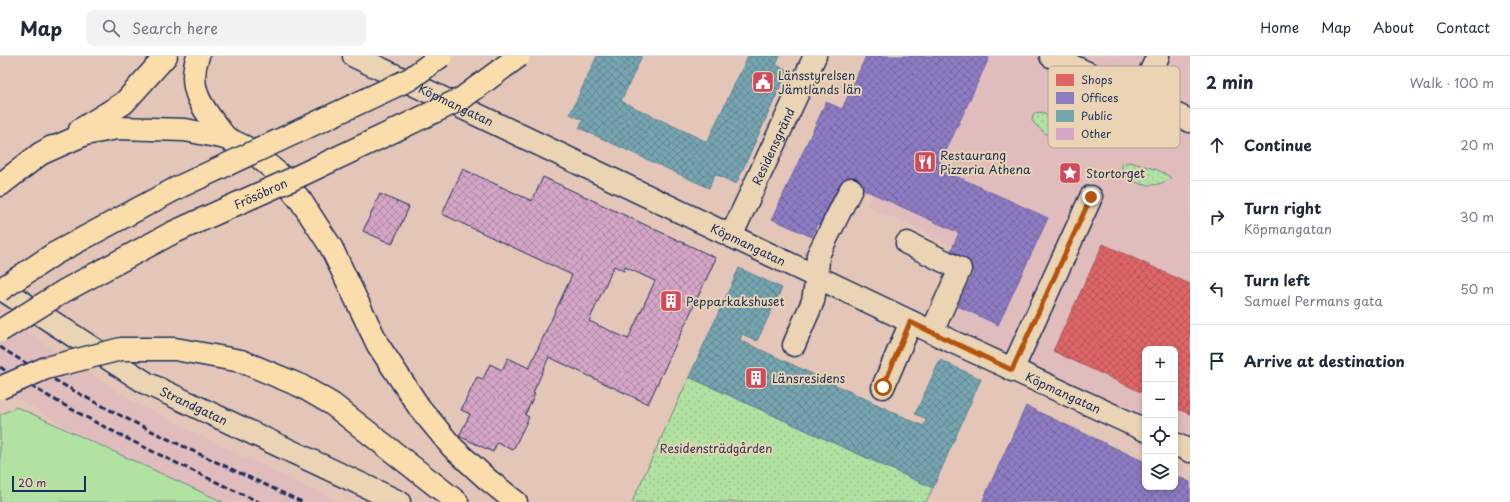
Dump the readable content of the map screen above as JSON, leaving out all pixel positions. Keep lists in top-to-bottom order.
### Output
{
  "streets": {
    "main road": ["Frösöbron"],
    "street": ["Köpmangatan", "Residensgränd", "Strandgatan"]
  },
  "crossings": [
    ["Köpmangatan", "Residensgränd"]
  ],
  "parks": ["Residensträdgården"],
  "places": {
    "public building": ["Länsstyrelsen Jämtlands län"],
    "restaurant": ["Restaurang Pizzeria Athena"],
    "place": ["Stortorget"],
    "building": ["Pepparkakshuset", "Länsresidens"]
  },
  "legend": [
    "Shops",
    "Offices",
    "Public",
    "Other"
  ],
  "scale_bar": "20 m",
  "page": {
    "header": "Map",
    "search": "Search here",
    "nav": [
      "Home",
      "Map",
      "About",
      "Contact"
    ],
    "heading": ["2 min", "Walk · 100 m"],
    "list": [
      ["Continue", "20 m"],
      ["Turn right", "Köpmangatan", "30 m"],
      ["Turn left", "Samuel Permans gata", "50 m"],
      "Arrive at destination"
    ],
    "map_buttons": ["+", "−"],
    "scale": "20 m"
  }
}
